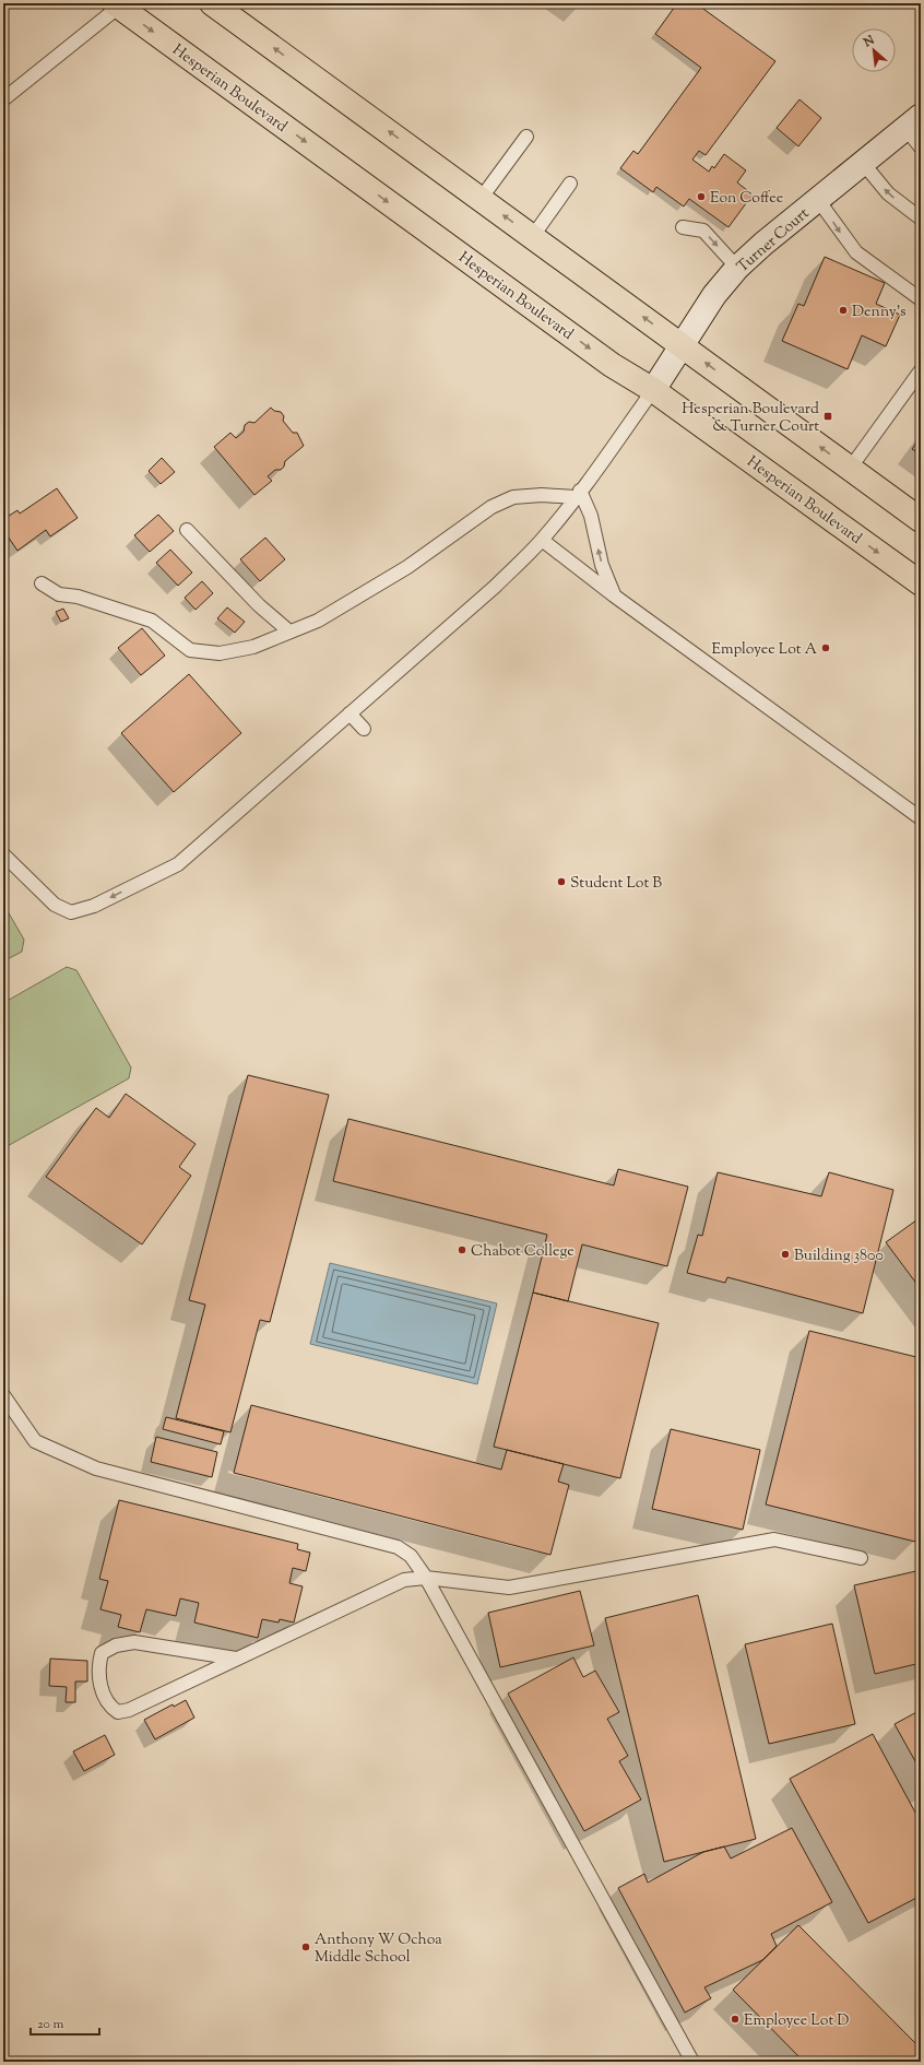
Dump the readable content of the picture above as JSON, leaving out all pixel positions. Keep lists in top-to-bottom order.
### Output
{
  "streets": {
    "main road": ["Hesperian Boulevard"],
    "street": ["Turner Court"]
  },
  "crossings": [
    ["Hesperian Boulevard", "Turner Court"]
  ],
  "places": {
    "other": [
      "Eon Coffee",
      "Denny's",
      "Employee Lot A",
      "Student Lot B",
      "Chabot College",
      "Building 3800",
      "Anthony W Ochoa Middle School",
      "Employee Lot D"
    ],
    "transit": ["Hesperian Boulevard & Turner Court"]
  },
  "scale_bar": "20 m",
  "north": "top left"
}
